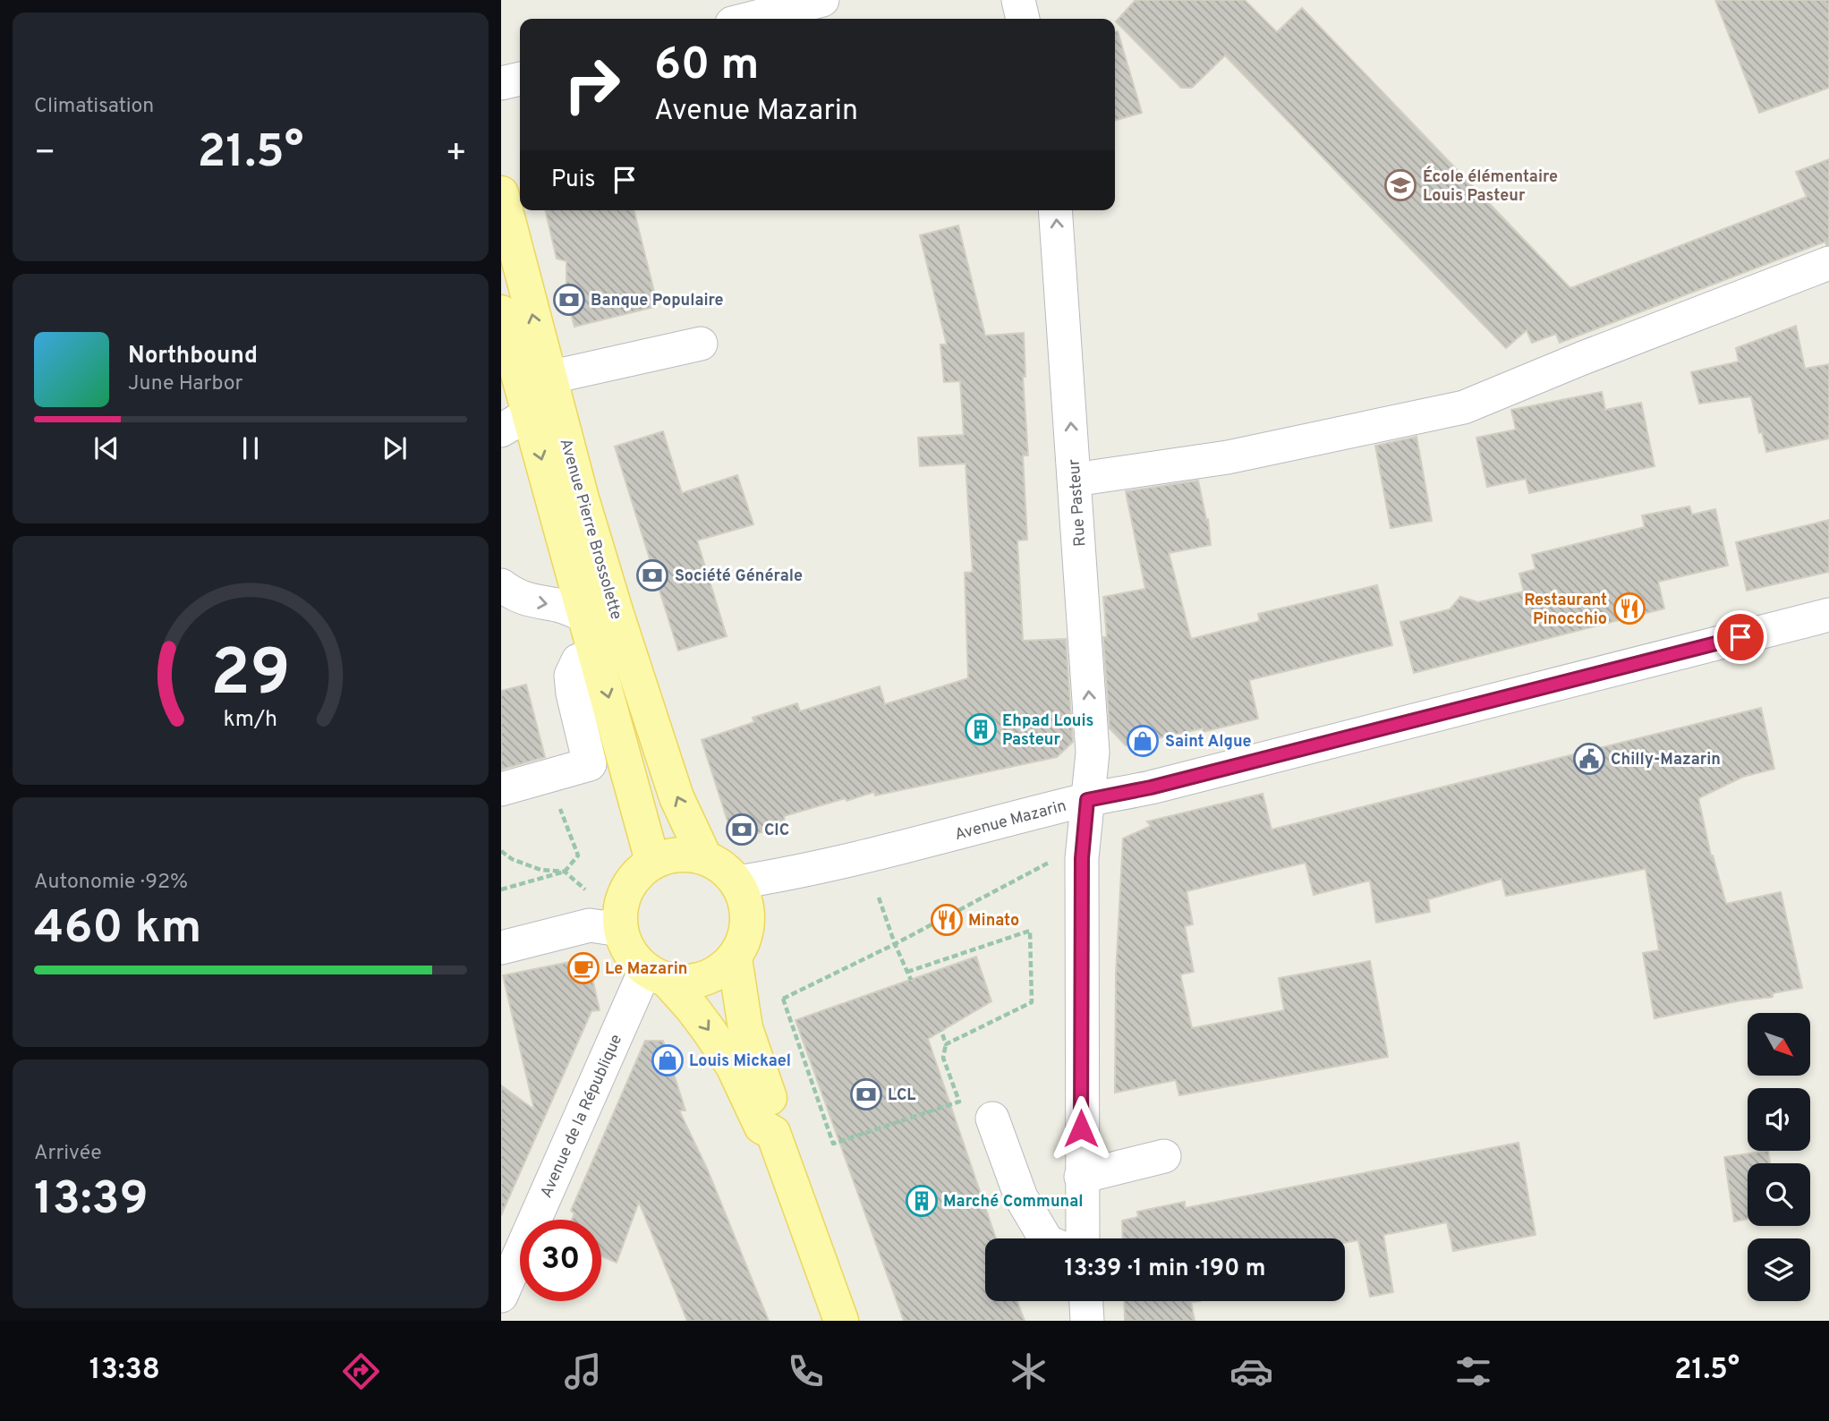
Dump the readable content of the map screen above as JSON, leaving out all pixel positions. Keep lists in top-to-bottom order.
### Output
{
  "streets": {
    "main road": ["Avenue Pierre Brossolette"],
    "street": ["Rue Pasteur", "Avenue Mazarin", "Avenue de la République"]
  },
  "crossings": [
    ["Rue Pasteur", "Avenue Mazarin"],
    ["Avenue Pierre Brossolette", "Avenue Mazarin"],
    ["Avenue Pierre Brossolette", "Avenue de la République"],
    ["Avenue Mazarin", "Avenue de la République"]
  ],
  "one_way": ["Rue Pasteur"],
  "places": {
    "school or university": ["École élémentaire Louis Pasteur"],
    "bank": [
      "Banque Populaire",
      "Société Générale",
      "CIC",
      "LCL"
    ],
    "restaurant": ["Restaurant Pinocchio", "Minato"],
    "building": ["Ehpad Louis Pasteur", "Marché Communal"],
    "shop": ["Saint Algue", "Louis Mickael"],
    "public building": ["Chilly-Mazarin"],
    "cafe": ["Le Mazarin"]
  },
  "north": "bottom right",
  "page": {
    "tile": [
      "Climatisation",
      ["Autonomie · 92%", "460 km"],
      ["Arrivée", "13:39"]
    ],
    "turn": ["60 m", "Avenue Mazarin"],
    "heat": ["−", "21.5°", "+"],
    "then": "Puis",
    "song": ["Northbound", "June Harbor"],
    "limit": "30",
    "trip": "13:39 · 1 min · 190 m",
    "tabs": ["13:38", "21.5°"],
    "gauge": ["29", "km/h"]
  }
}
